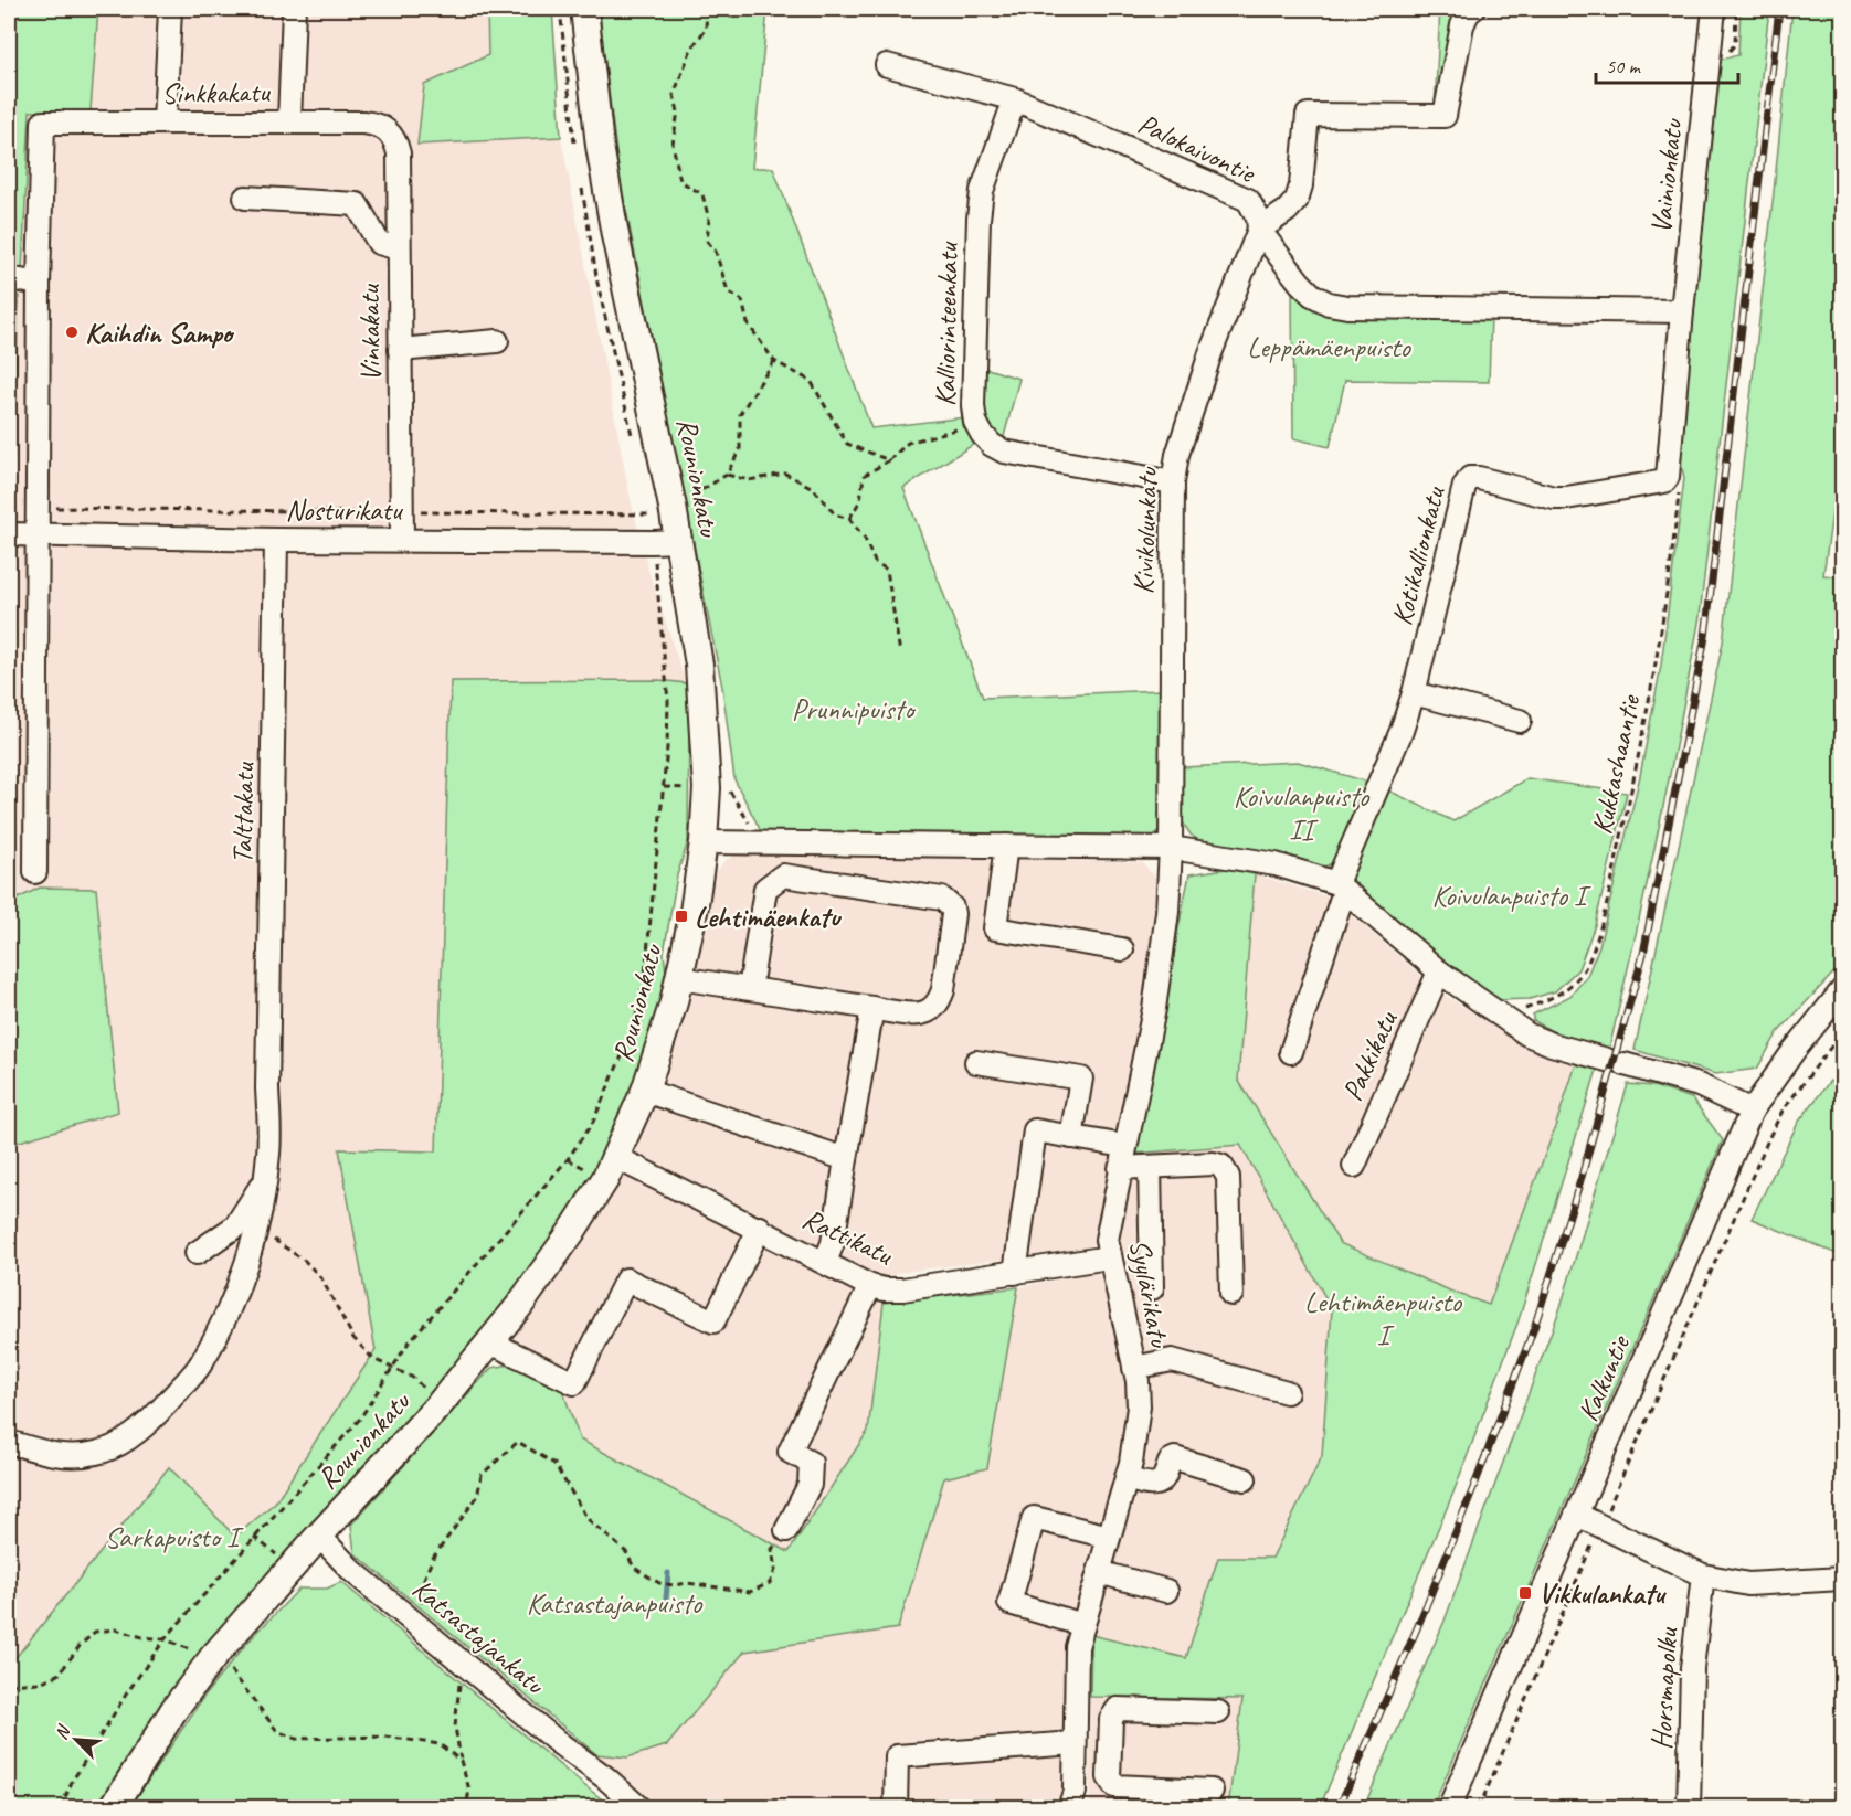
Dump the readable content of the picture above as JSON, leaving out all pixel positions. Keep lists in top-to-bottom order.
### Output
{
  "streets": {
    "main road": ["Rounionkatu"],
    "street": [
      "Sinkkakatu",
      "Palokaivontie",
      "Vainionkatu",
      "Kalliorinteenkatu",
      "Vinkakatu",
      "Nosturikatu",
      "Kivikolunkatu",
      "Kotikallionkatu",
      "Talttakatu",
      "Pakkikatu",
      "Rattikatu",
      "Syylärikatu",
      "Kalkuntie",
      "Katsastajankatu",
      "Horsmapolku"
    ],
    "path": ["Kukkashaantie"]
  },
  "crossings": [
    ["Sinkkakatu", "Vinkakatu"],
    ["Palokaivontie", "Vainionkatu"],
    ["Palokaivontie", "Kalliorinteenkatu"],
    ["Palokaivontie", "Kivikolunkatu"],
    ["Kalliorinteenkatu", "Kivikolunkatu"],
    ["Vinkakatu", "Nosturikatu"],
    ["Rounionkatu", "Nosturikatu"],
    ["Rounionkatu", "Rattikatu"],
    ["Rounionkatu", "Katsastajankatu"],
    ["Nosturikatu", "Talttakatu"],
    ["Kivikolunkatu", "Syylärikatu"],
    ["Kotikallionkatu", "Kukkashaantie"],
    ["Rattikatu", "Syylärikatu"]
  ],
  "parks": [
    "Leppämäenpuisto",
    "Prunnipuisto",
    "Koivulanpuisto II",
    "Koivulanpuisto I",
    "Lehtimäenpuisto I",
    "Sarkapuisto I",
    "Katsastajanpuisto"
  ],
  "places": {
    "other": ["Kaihdin Sampo"],
    "transit": ["Lehtimäenkatu", "Vikkulankatu"]
  },
  "scale_bar": "50 m",
  "north": "top left"
}
